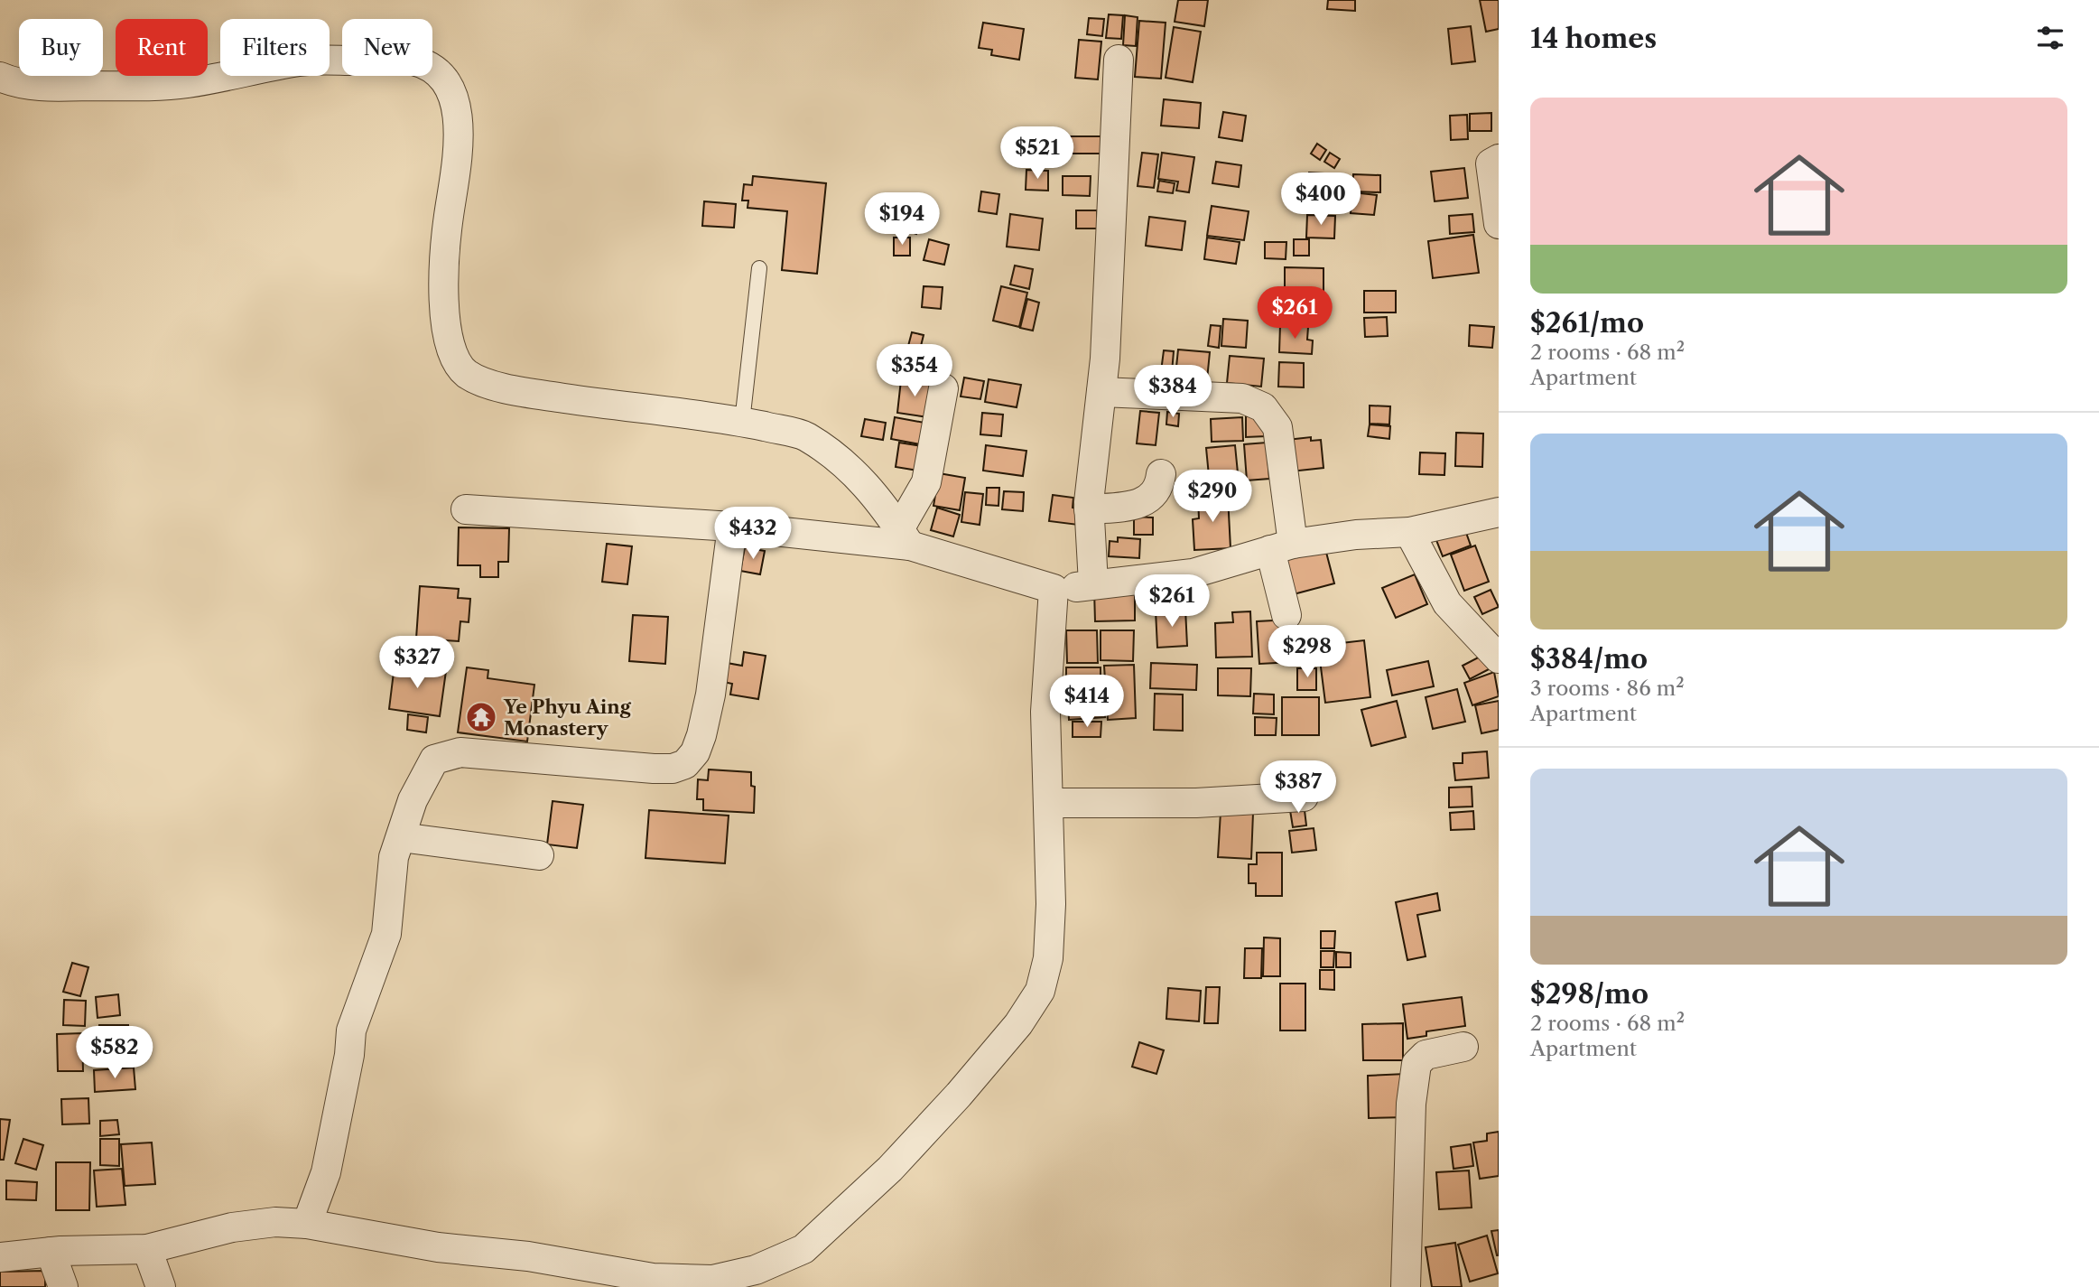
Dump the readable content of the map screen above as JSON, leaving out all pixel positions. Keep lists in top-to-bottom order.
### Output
{
  "places": {
    "temple": ["Ye Phyu Aing Monastery"]
  },
  "page": {
    "heading": "14 homes",
    "chip": [
      "Buy",
      "Rent",
      "Filters",
      "New"
    ],
    "list": [
      {
        "name": "$261/mo",
        "note": "2 rooms · 68 m² · Apartment"
      },
      {
        "name": "$384/mo",
        "note": "3 rooms · 86 m² · Apartment"
      },
      {
        "name": "$298/mo",
        "note": "2 rooms · 68 m² · Apartment"
      }
    ],
    "price": [
      "$521",
      "$400",
      "$194",
      "$261",
      "$354",
      "$384",
      "$290",
      "$432",
      "$261",
      "$298",
      "$327",
      "$414",
      "$387",
      "$582"
    ]
  }
}
